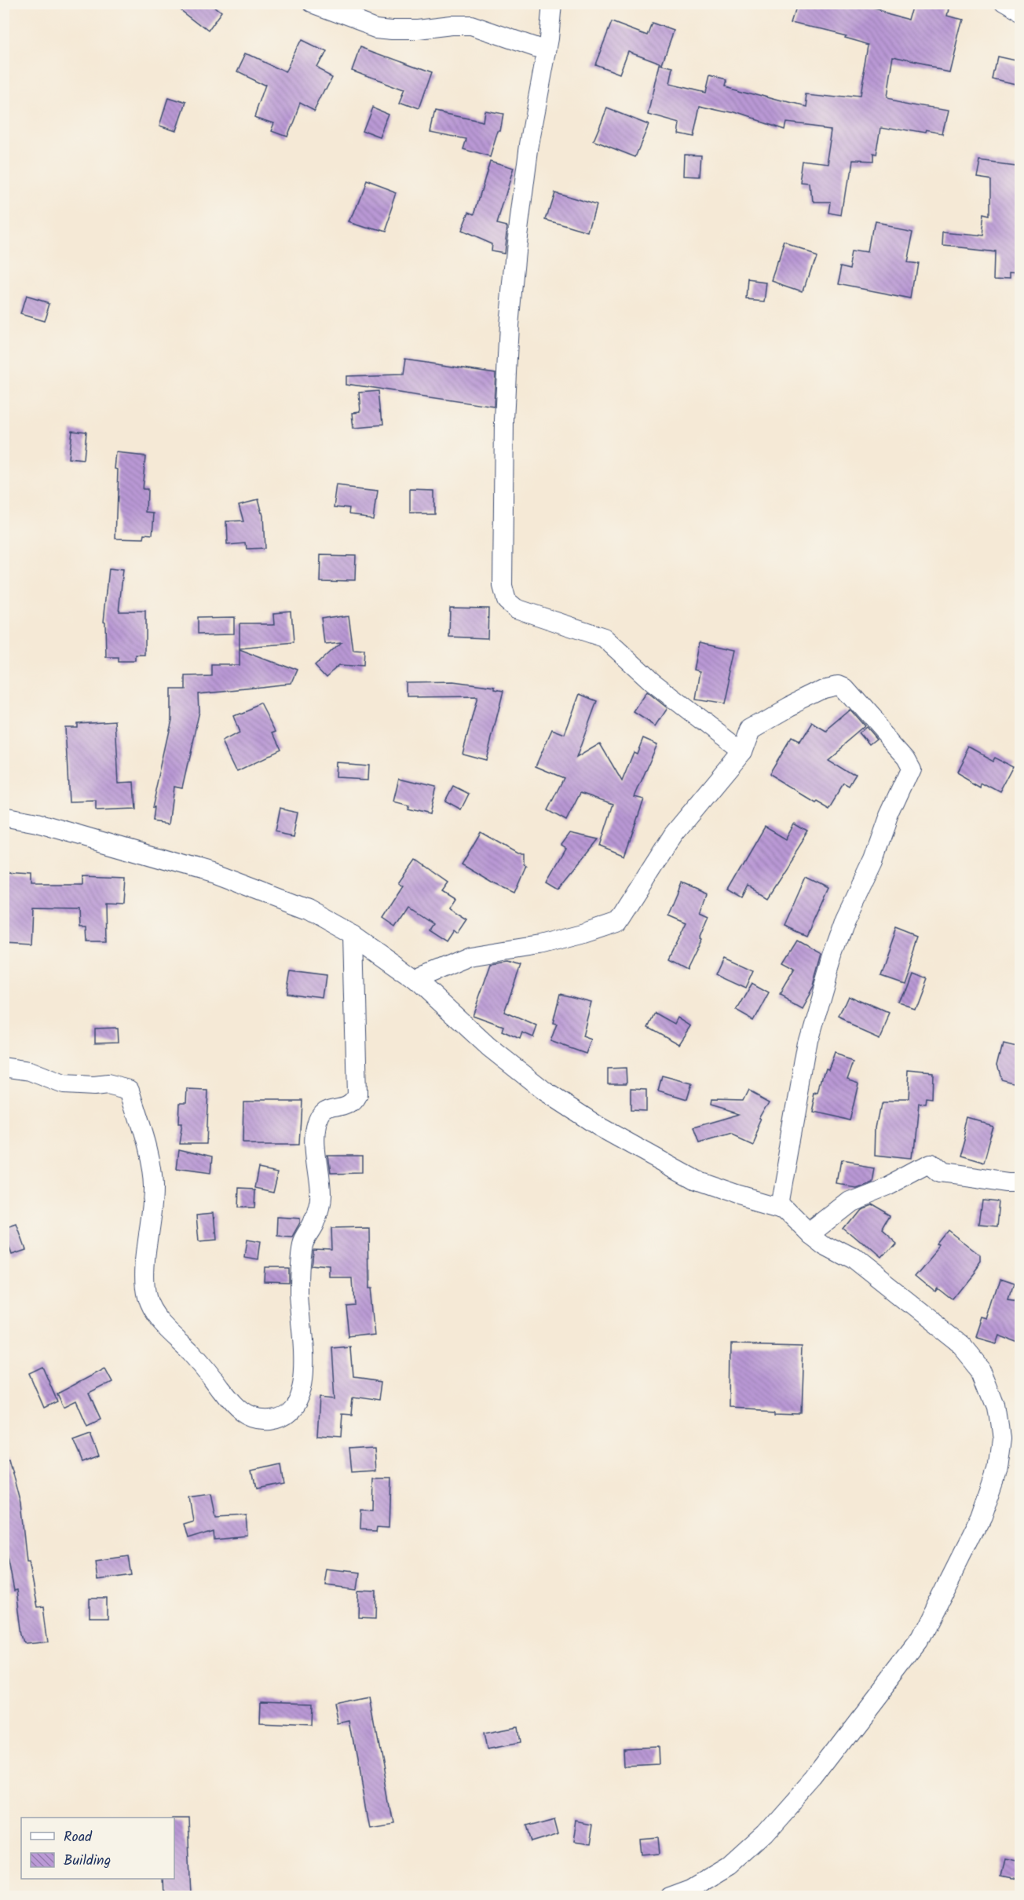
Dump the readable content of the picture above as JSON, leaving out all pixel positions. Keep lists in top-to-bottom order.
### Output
{
  "legend": ["Road", "Building"]
}
